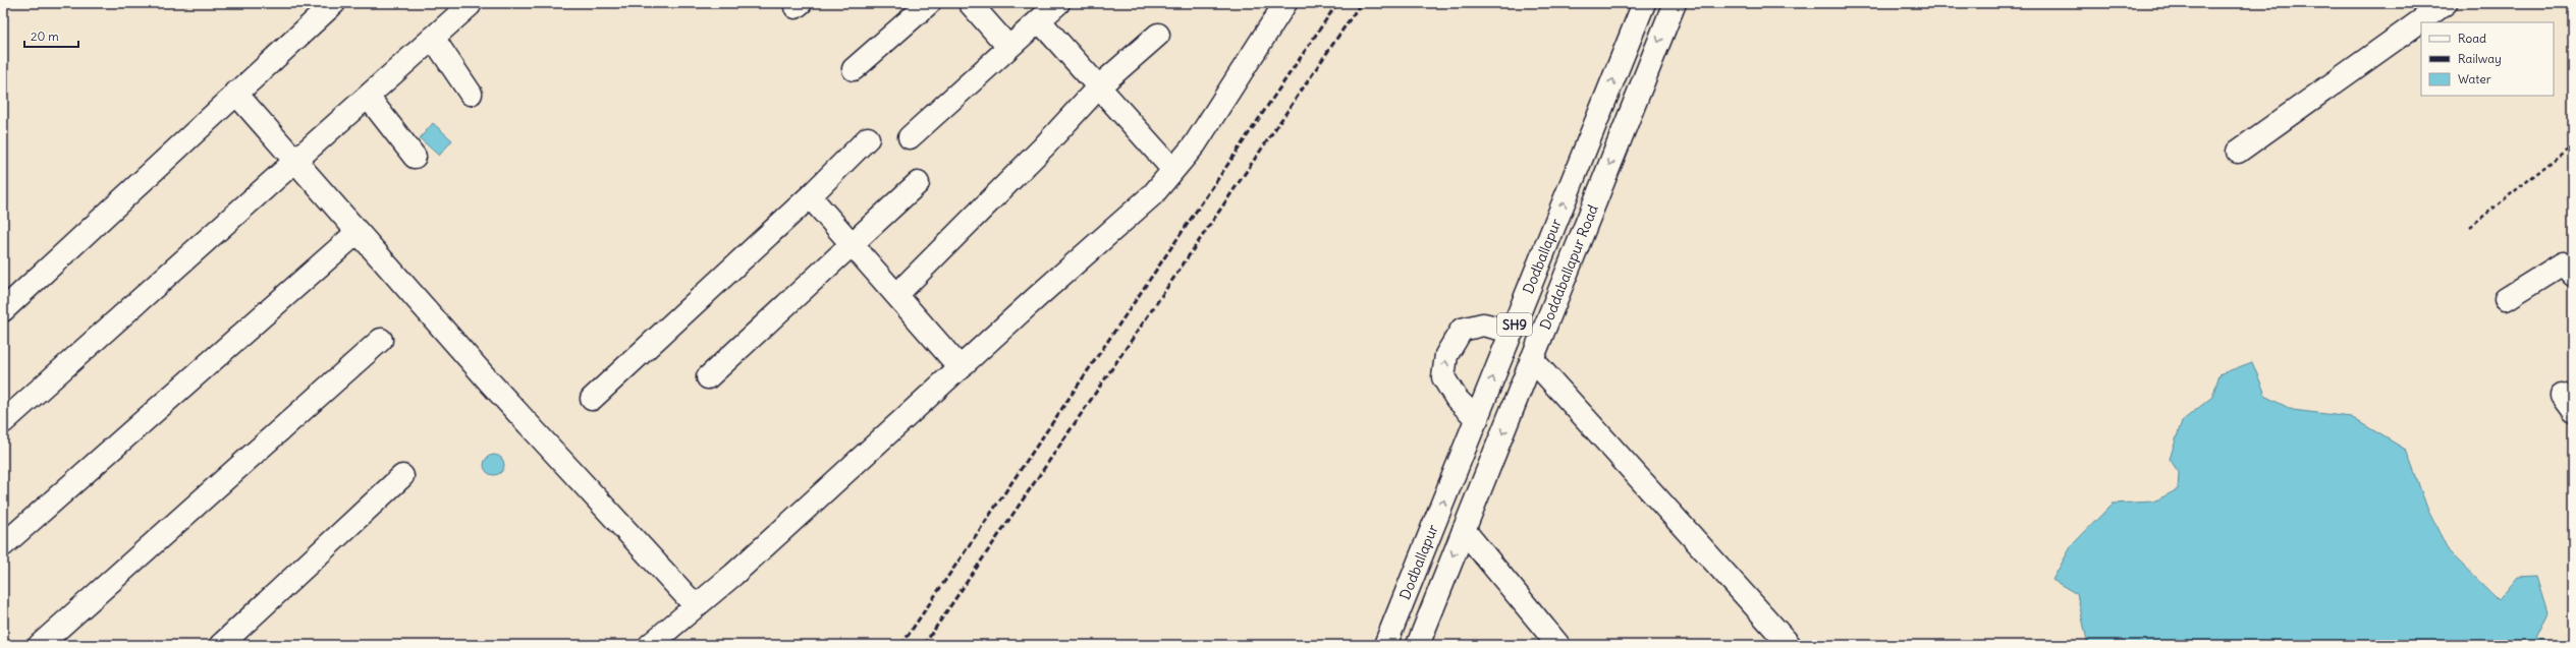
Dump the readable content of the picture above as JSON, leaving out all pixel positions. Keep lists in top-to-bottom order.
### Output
{
  "streets": {
    "street": ["Dodballapur", "Doddaballapur Road", "SH9"]
  },
  "one_way": ["Dodballapur", "Doddaballapur Road"],
  "legend": ["Road", "Railway", "Water"],
  "scale_bar": "20 m"
}
